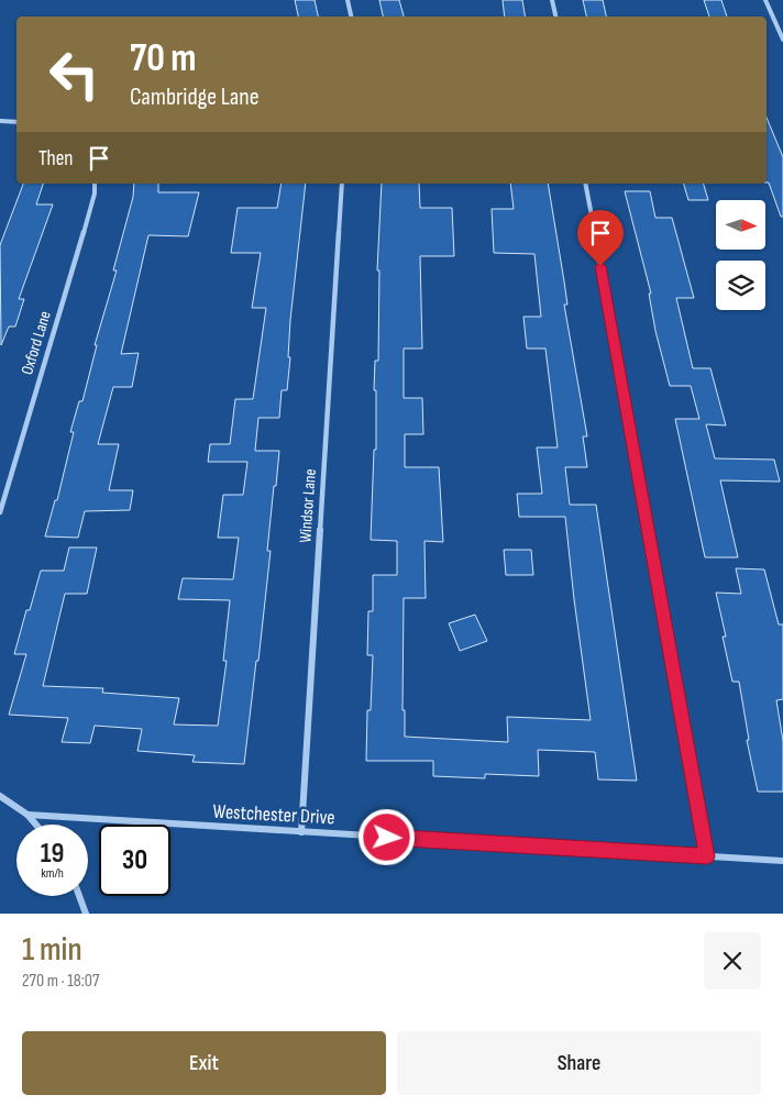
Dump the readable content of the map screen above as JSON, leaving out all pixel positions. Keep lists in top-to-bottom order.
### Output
{
  "streets": {
    "street": ["Oxford Lane", "Windsor Lane", "Westchester Drive"]
  },
  "crossings": [
    ["Windsor Lane", "Westchester Drive"]
  ],
  "north": "right",
  "page": {
    "turn": ["70 m", "Cambridge Lane"],
    "then": "Then",
    "speed": "19 km/h",
    "limit": "30",
    "heading": ["1 min", "270 m · 18:07"],
    "buttons": ["Exit", "Share"]
  }
}
